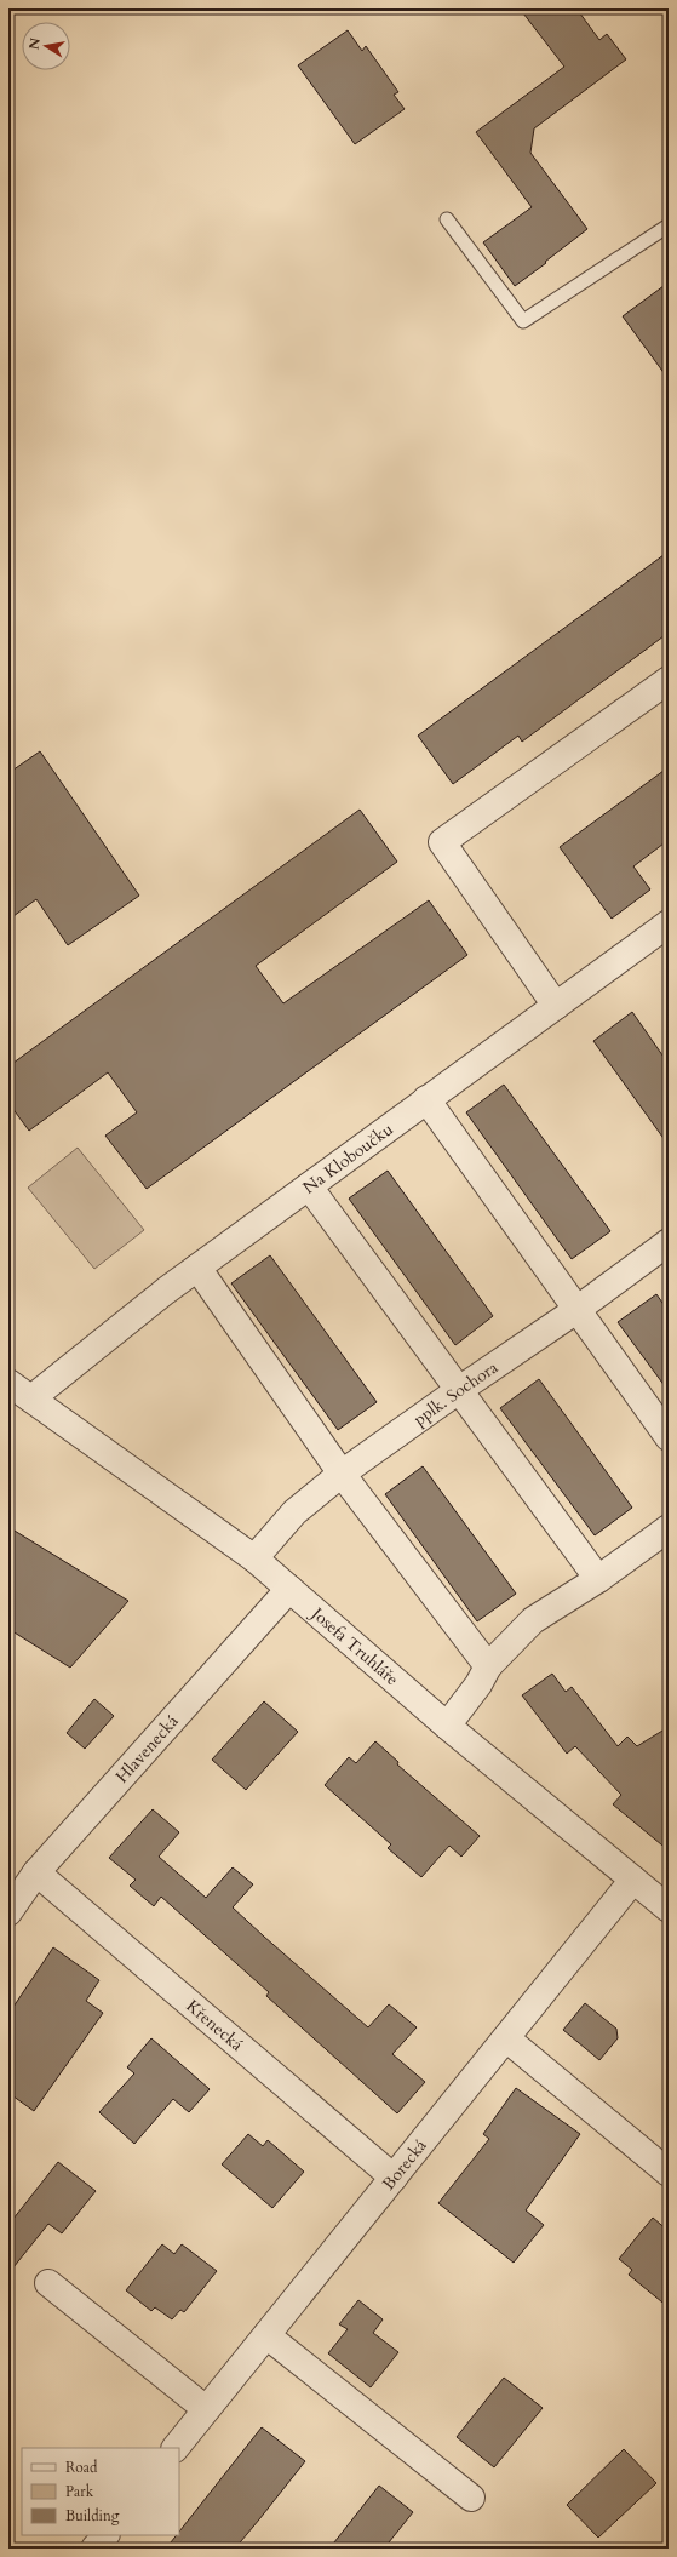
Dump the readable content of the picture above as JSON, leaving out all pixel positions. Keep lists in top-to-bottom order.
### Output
{
  "streets": {
    "street": [
      "Na Kloboučku",
      "pplk. Sochora",
      "Josefa Truhláře",
      "Hlavenecká",
      "Křenecká",
      "Borecká"
    ]
  },
  "crossings": [
    ["Na Kloboučku", "Josefa Truhláře"],
    ["pplk. Sochora", "Josefa Truhláře"],
    ["Josefa Truhláře", "Hlavenecká"],
    ["Josefa Truhláře", "Borecká"],
    ["Hlavenecká", "Křenecká"],
    ["Křenecká", "Borecká"]
  ],
  "legend": ["Road", "Park", "Building"],
  "north": "left"
}
